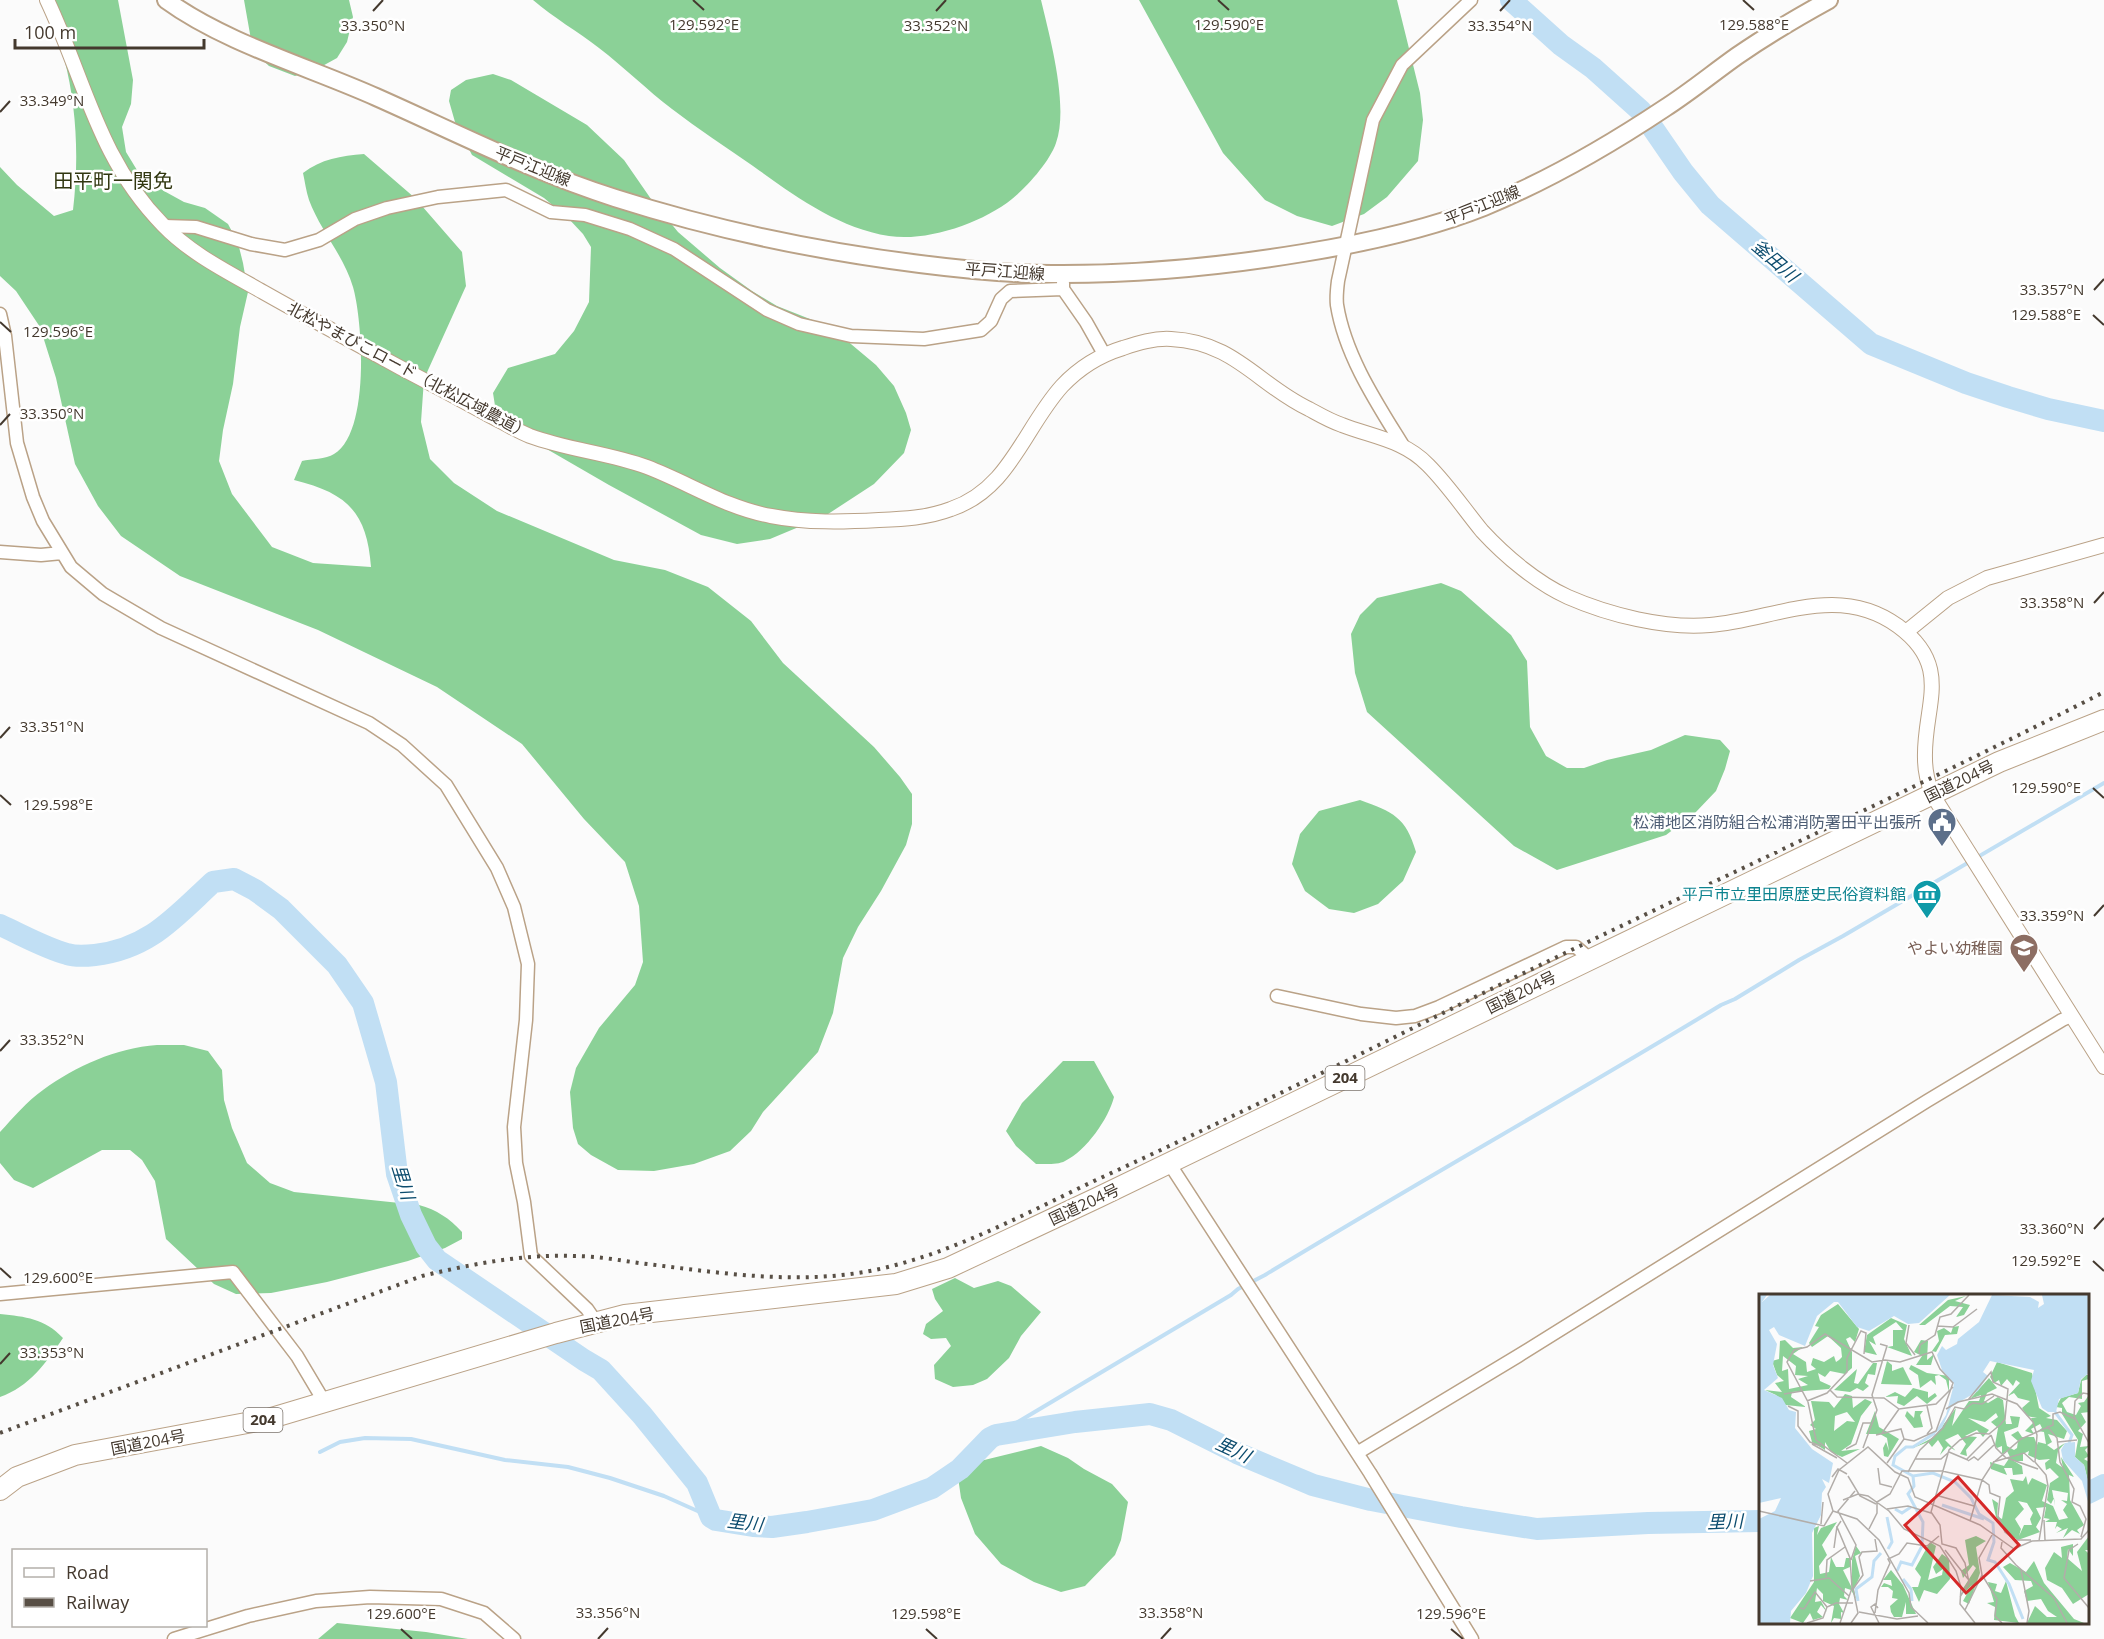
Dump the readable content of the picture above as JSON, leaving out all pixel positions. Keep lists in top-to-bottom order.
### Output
{
  "streets": {
    "highway": ["国道204号", "204"],
    "main road": ["平戸江迎線"],
    "street": ["北松やまびこロード（北松広域農道）"]
  },
  "crossings": [
    ["北松やまびこロード（北松広域農道）", "国道204号"]
  ],
  "districts": ["田平町一関免"],
  "water": ["釜田川", "里川"],
  "places": {
    "public building": ["松浦地区消防組合松浦消防署田平出張所"],
    "museum": ["平戸市立里田原歴史民俗資料館"],
    "school or university": ["やよい幼稚園"]
  },
  "legend": ["Road", "Railway"],
  "scale_bar": "100 m",
  "coordinates": [
    "129.592°E",
    "129.590°E",
    "129.588°E",
    "33.350°N",
    "33.352°N",
    "33.354°N",
    "33.349°N",
    "33.357°N",
    "129.596°E",
    "33.358°N",
    "33.351°N",
    "129.598°E",
    "33.359°N",
    "33.360°N",
    "129.600°E",
    "33.353°N",
    "33.356°N"
  ]
}
